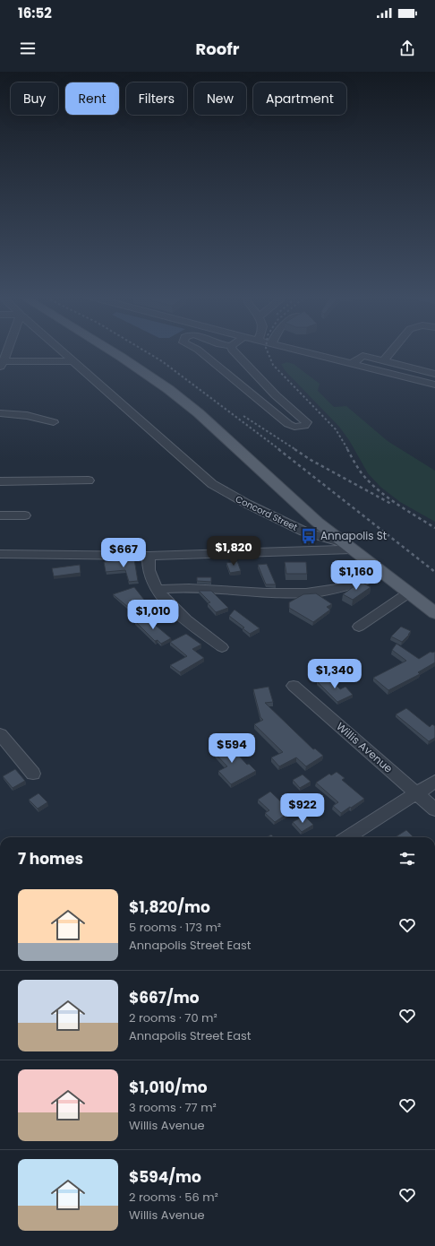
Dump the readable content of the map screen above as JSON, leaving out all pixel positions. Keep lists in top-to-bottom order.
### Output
{
  "streets": {
    "main road": ["Concord Street"],
    "street": ["Willis Avenue"]
  },
  "places": {
    "bus stop": ["Annapolis St"]
  },
  "page": {
    "status": "16:52",
    "header": "Roofr",
    "chip": [
      "Buy",
      "Rent",
      "Filters",
      "New",
      "Apartment"
    ],
    "price": [
      "$1,820",
      "$667",
      "$1,160",
      "$1,010",
      "$1,340",
      "$594",
      "$922"
    ],
    "heading": "7 homes",
    "list": [
      {
        "name": "$1,820/mo",
        "note": "5 rooms · 173 m² · Annapolis Street East"
      },
      {
        "name": "$667/mo",
        "note": "2 rooms · 70 m² · Annapolis Street East"
      },
      {
        "name": "$1,010/mo",
        "note": "3 rooms · 77 m² · Willis Avenue"
      },
      {
        "name": "$594/mo",
        "note": "2 rooms · 56 m² · Willis Avenue"
      }
    ]
  }
}
